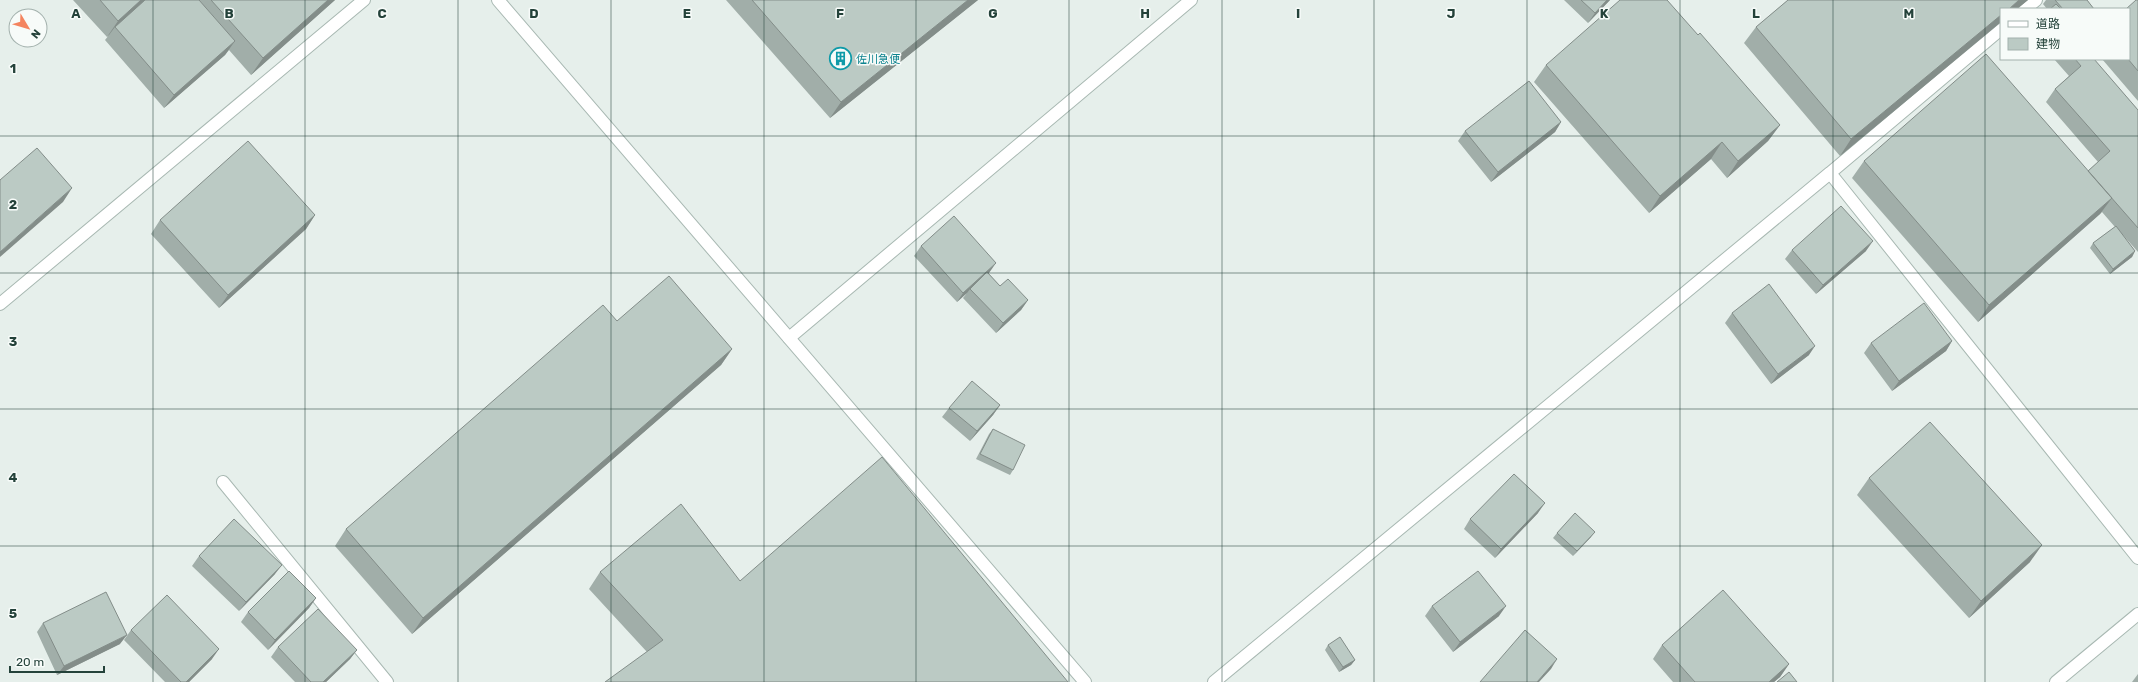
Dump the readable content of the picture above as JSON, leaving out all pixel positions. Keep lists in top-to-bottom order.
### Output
{
  "places": {
    "building": ["佐川急便"]
  },
  "legend": ["道路", "建物"],
  "scale_bar": "20 m",
  "north": "bottom right",
  "grid": {
    "columns": [
      "A",
      "B",
      "C",
      "D",
      "E",
      "F",
      "G",
      "H",
      "I",
      "J",
      "K",
      "L",
      "M"
    ],
    "rows": [
      "1",
      "2",
      "3",
      "4",
      "5"
    ]
  }
}
